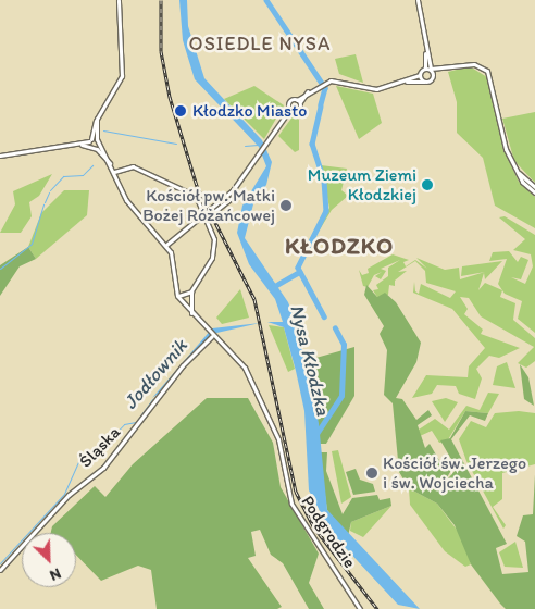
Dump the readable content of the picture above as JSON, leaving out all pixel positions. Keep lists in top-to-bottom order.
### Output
{
  "streets": {
    "street": ["Śląska", "Podgrodzie"]
  },
  "crossings": [
    ["Śląska", "Podgrodzie"]
  ],
  "districts": ["OSIEDLE NYSA", "KŁODZKO"],
  "water": ["Nysa Kłodzka", "Jodłownik"],
  "places": [
    "Kłodzko Miasto",
    "Muzeum Ziemi Kłodzkiej",
    "Kościół pw. Matki Bożej Różańcowej",
    "Kościół św. Jerzego i św. Wojciecha"
  ],
  "north": "bottom right"
}
